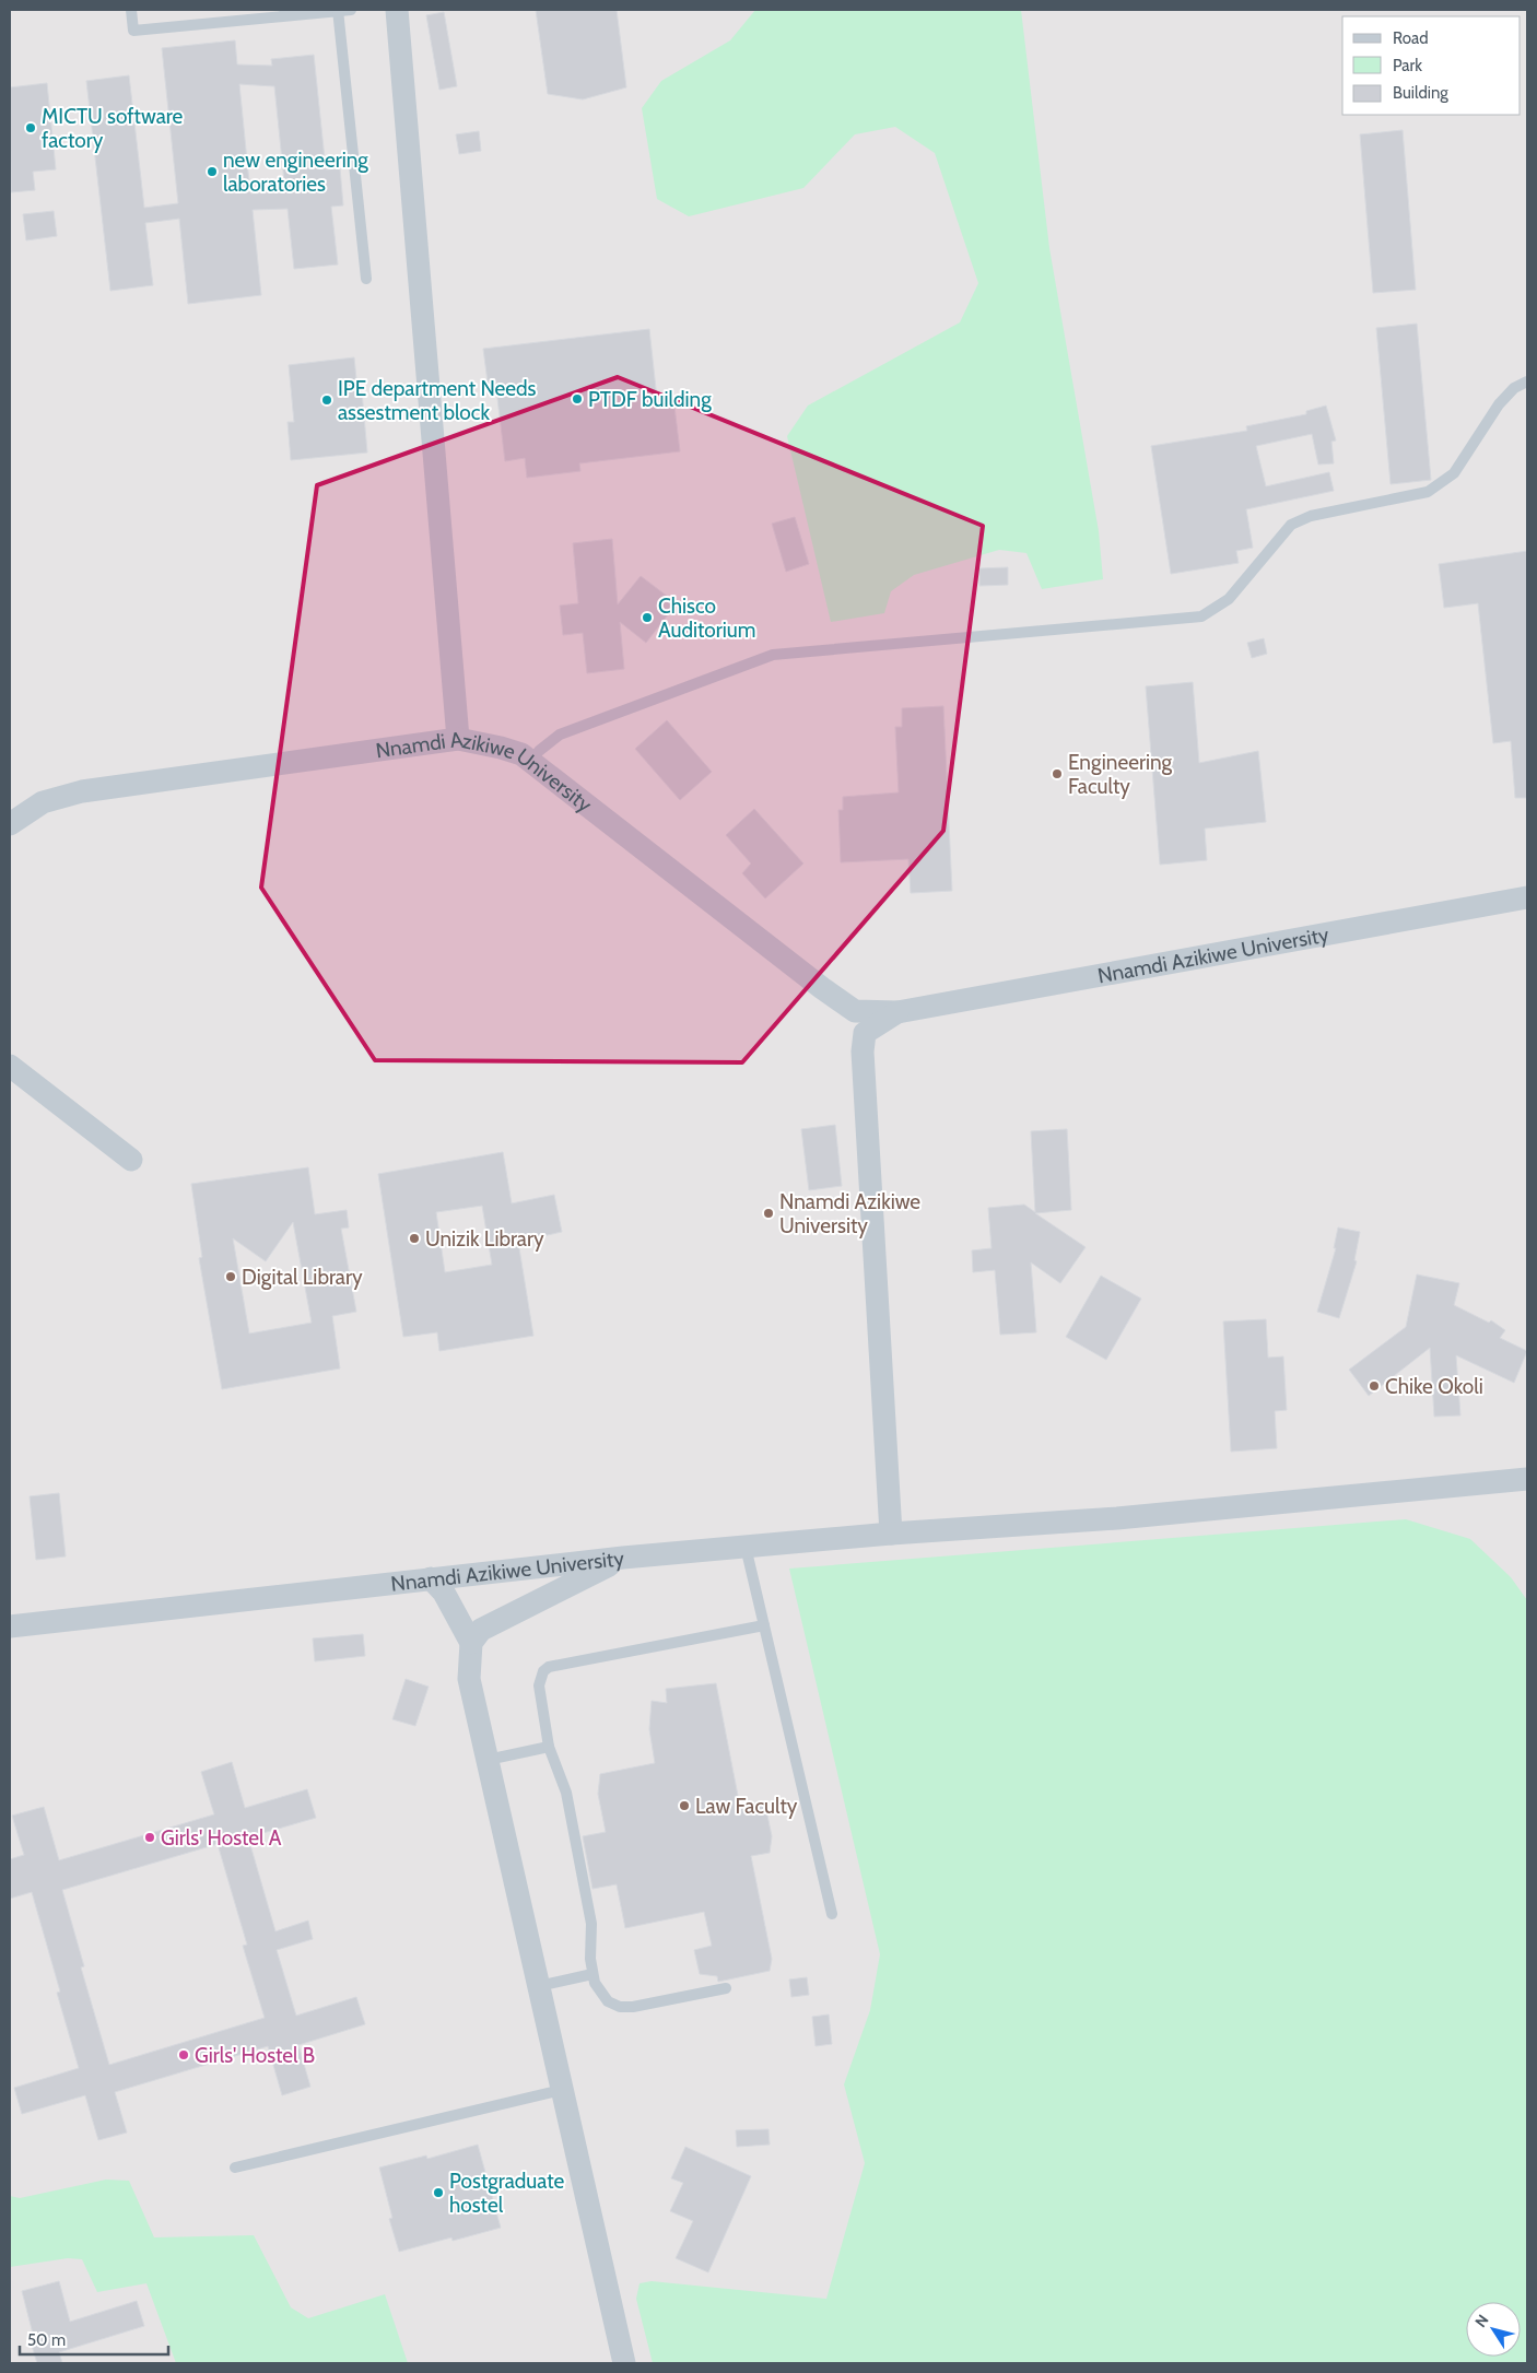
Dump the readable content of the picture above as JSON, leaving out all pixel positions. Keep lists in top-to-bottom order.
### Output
{
  "streets": {
    "street": ["Nnamdi Azikiwe University"]
  },
  "places": [
    "MICTU software factory",
    "new engineering laboratories",
    "PTDF building",
    "IPE department Needs assestment block",
    "Chisco Auditorium",
    "Engineering Faculty",
    "Nnamdi Azikiwe University",
    "Unizik Library",
    "Digital Library",
    "Chike Okoli",
    "Law Faculty",
    "Girls' Hostel A",
    "Girls' Hostel B",
    "Postgraduate hostel"
  ],
  "legend": ["Road", "Park", "Building"],
  "scale_bar": "50 m",
  "north": "top left"
}
